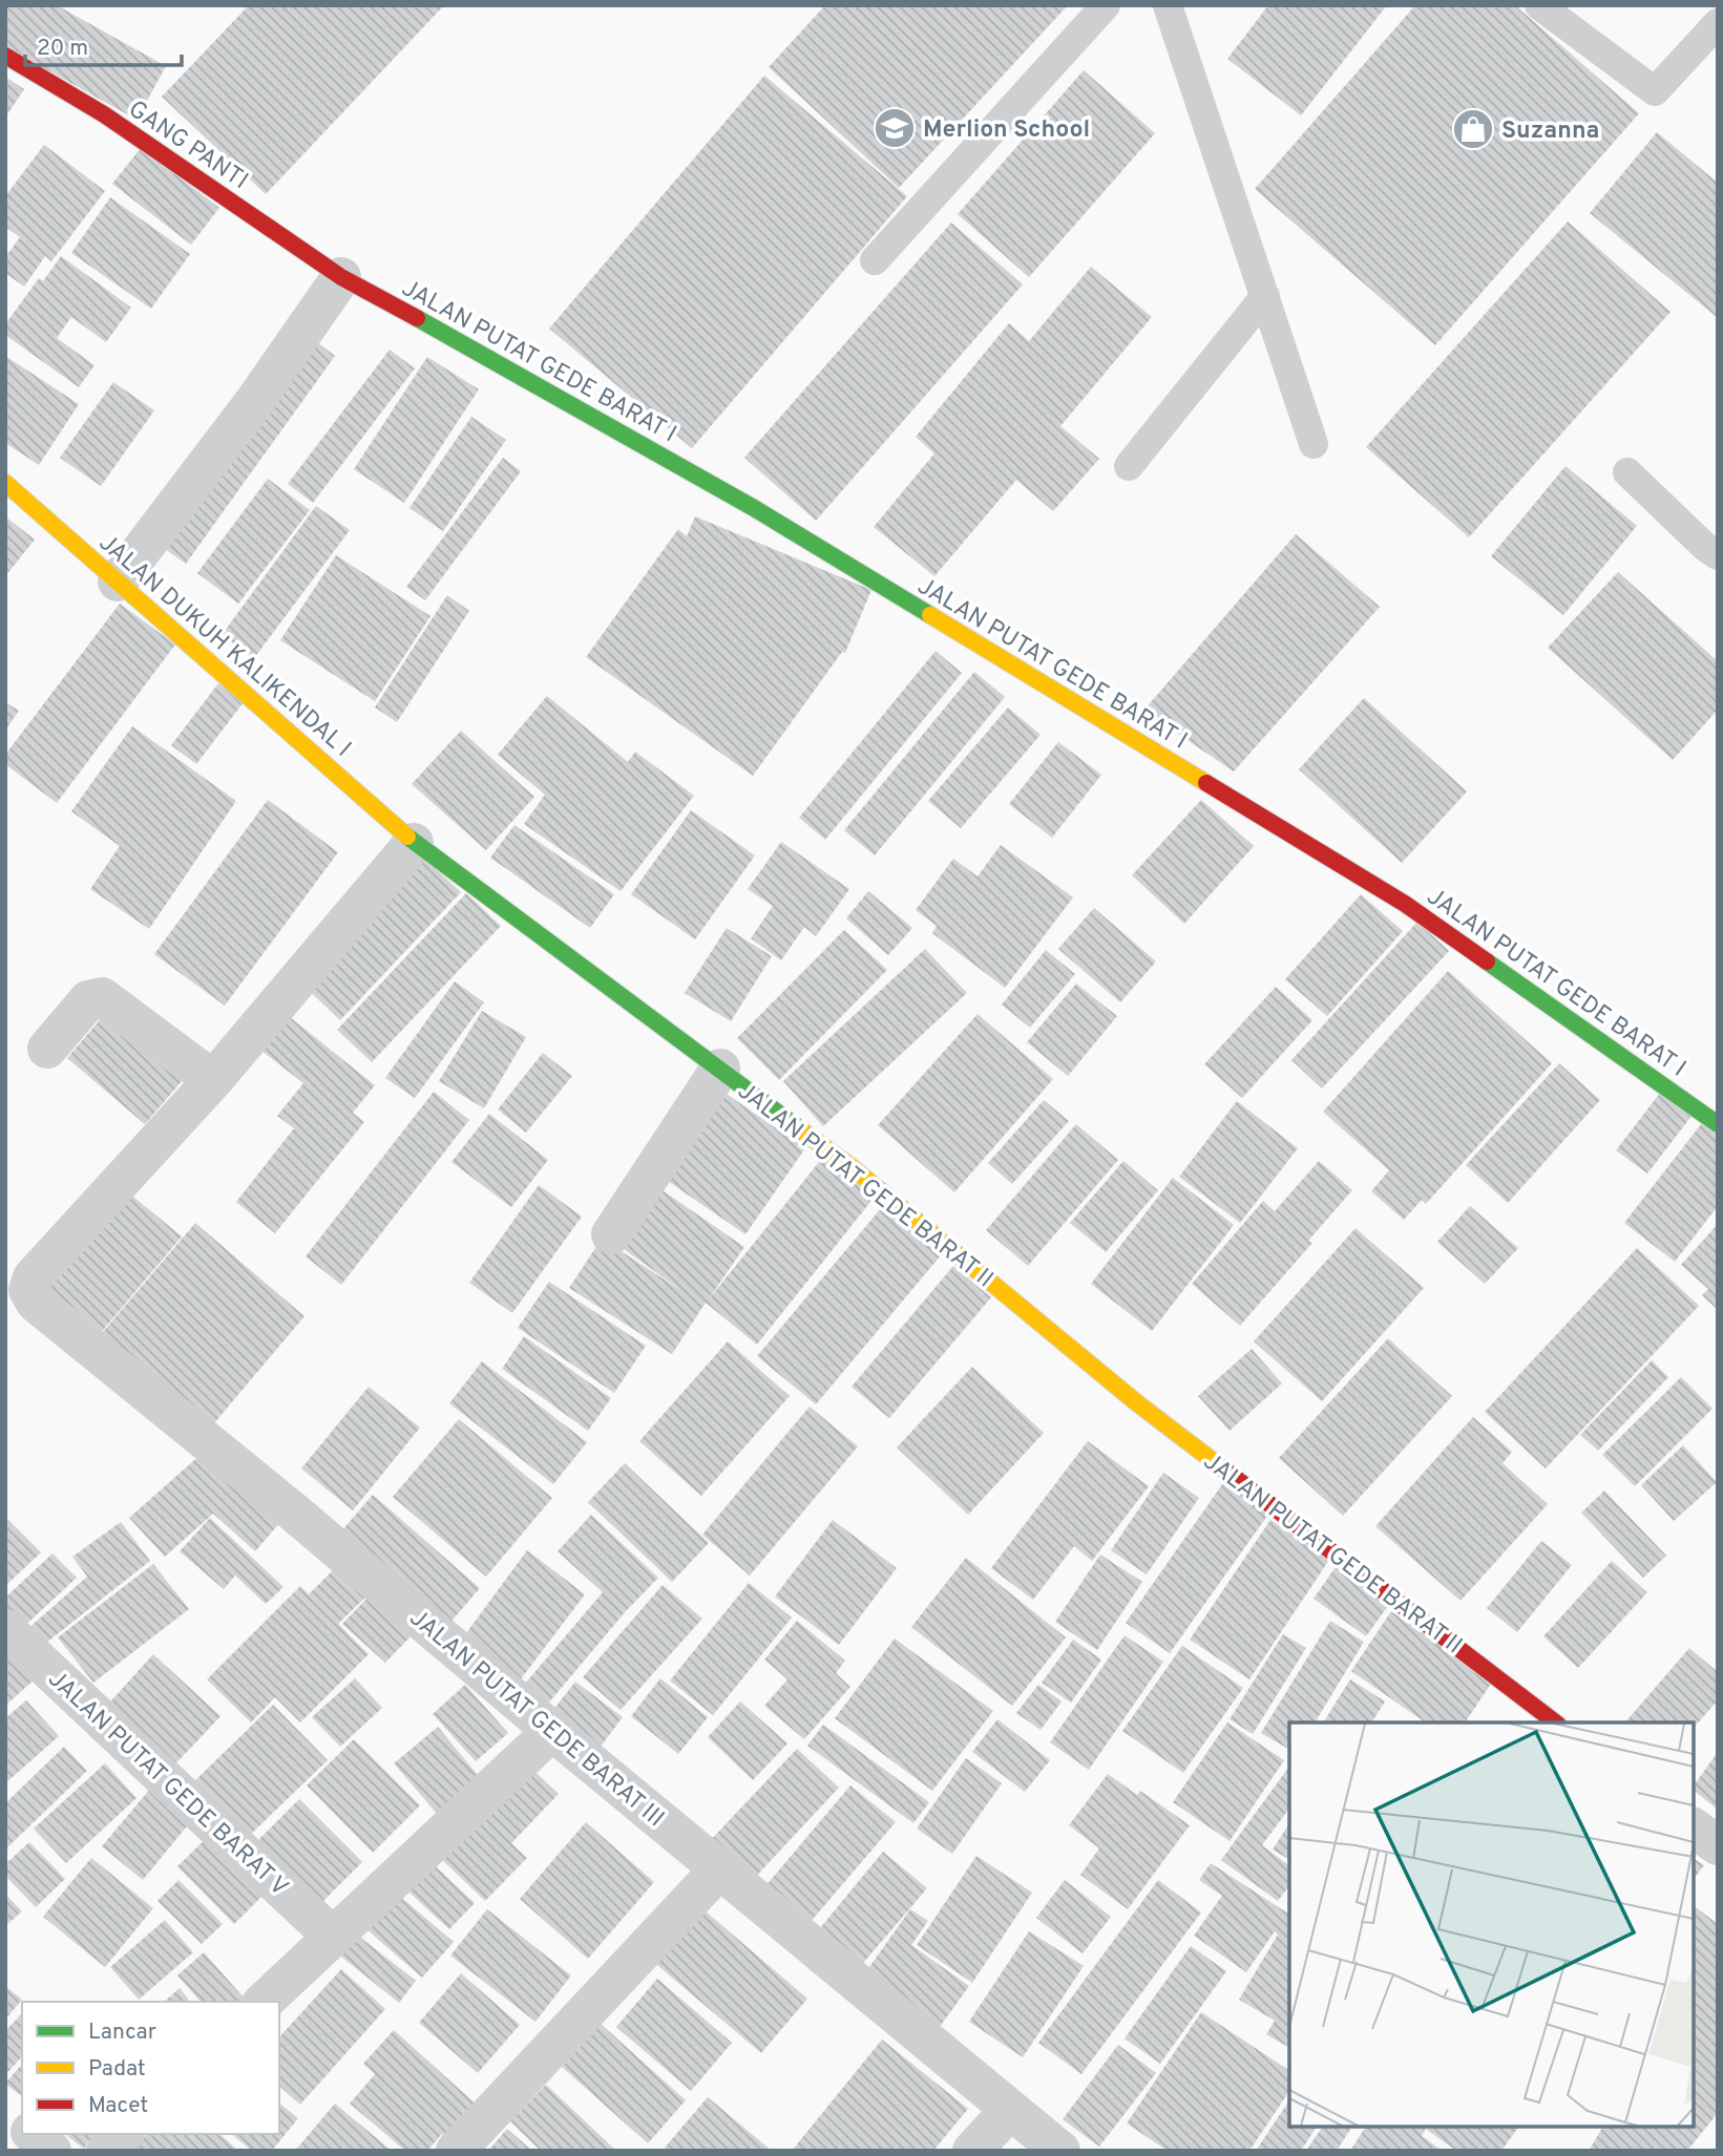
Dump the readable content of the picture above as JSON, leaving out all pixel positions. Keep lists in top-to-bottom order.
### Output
{
  "streets": {
    "street": [
      "GANG PANTI",
      "JALAN PUTAT GEDE BARAT I",
      "JALAN DUKUH KALIKENDAL I",
      "JALAN PUTAT GEDE BARAT II",
      "JALAN PUTAT GEDE BARAT III",
      "JALAN PUTAT GEDE BARAT V"
    ]
  },
  "crossings": [
    ["GANG PANTI", "JALAN PUTAT GEDE BARAT I"],
    ["JALAN DUKUH KALIKENDAL I", "JALAN PUTAT GEDE BARAT II"]
  ],
  "places": {
    "school or university": ["Merlion School"],
    "shop": ["Suzanna"]
  },
  "legend": ["Lancar", "Padat", "Macet"],
  "scale_bar": "20 m"
}
